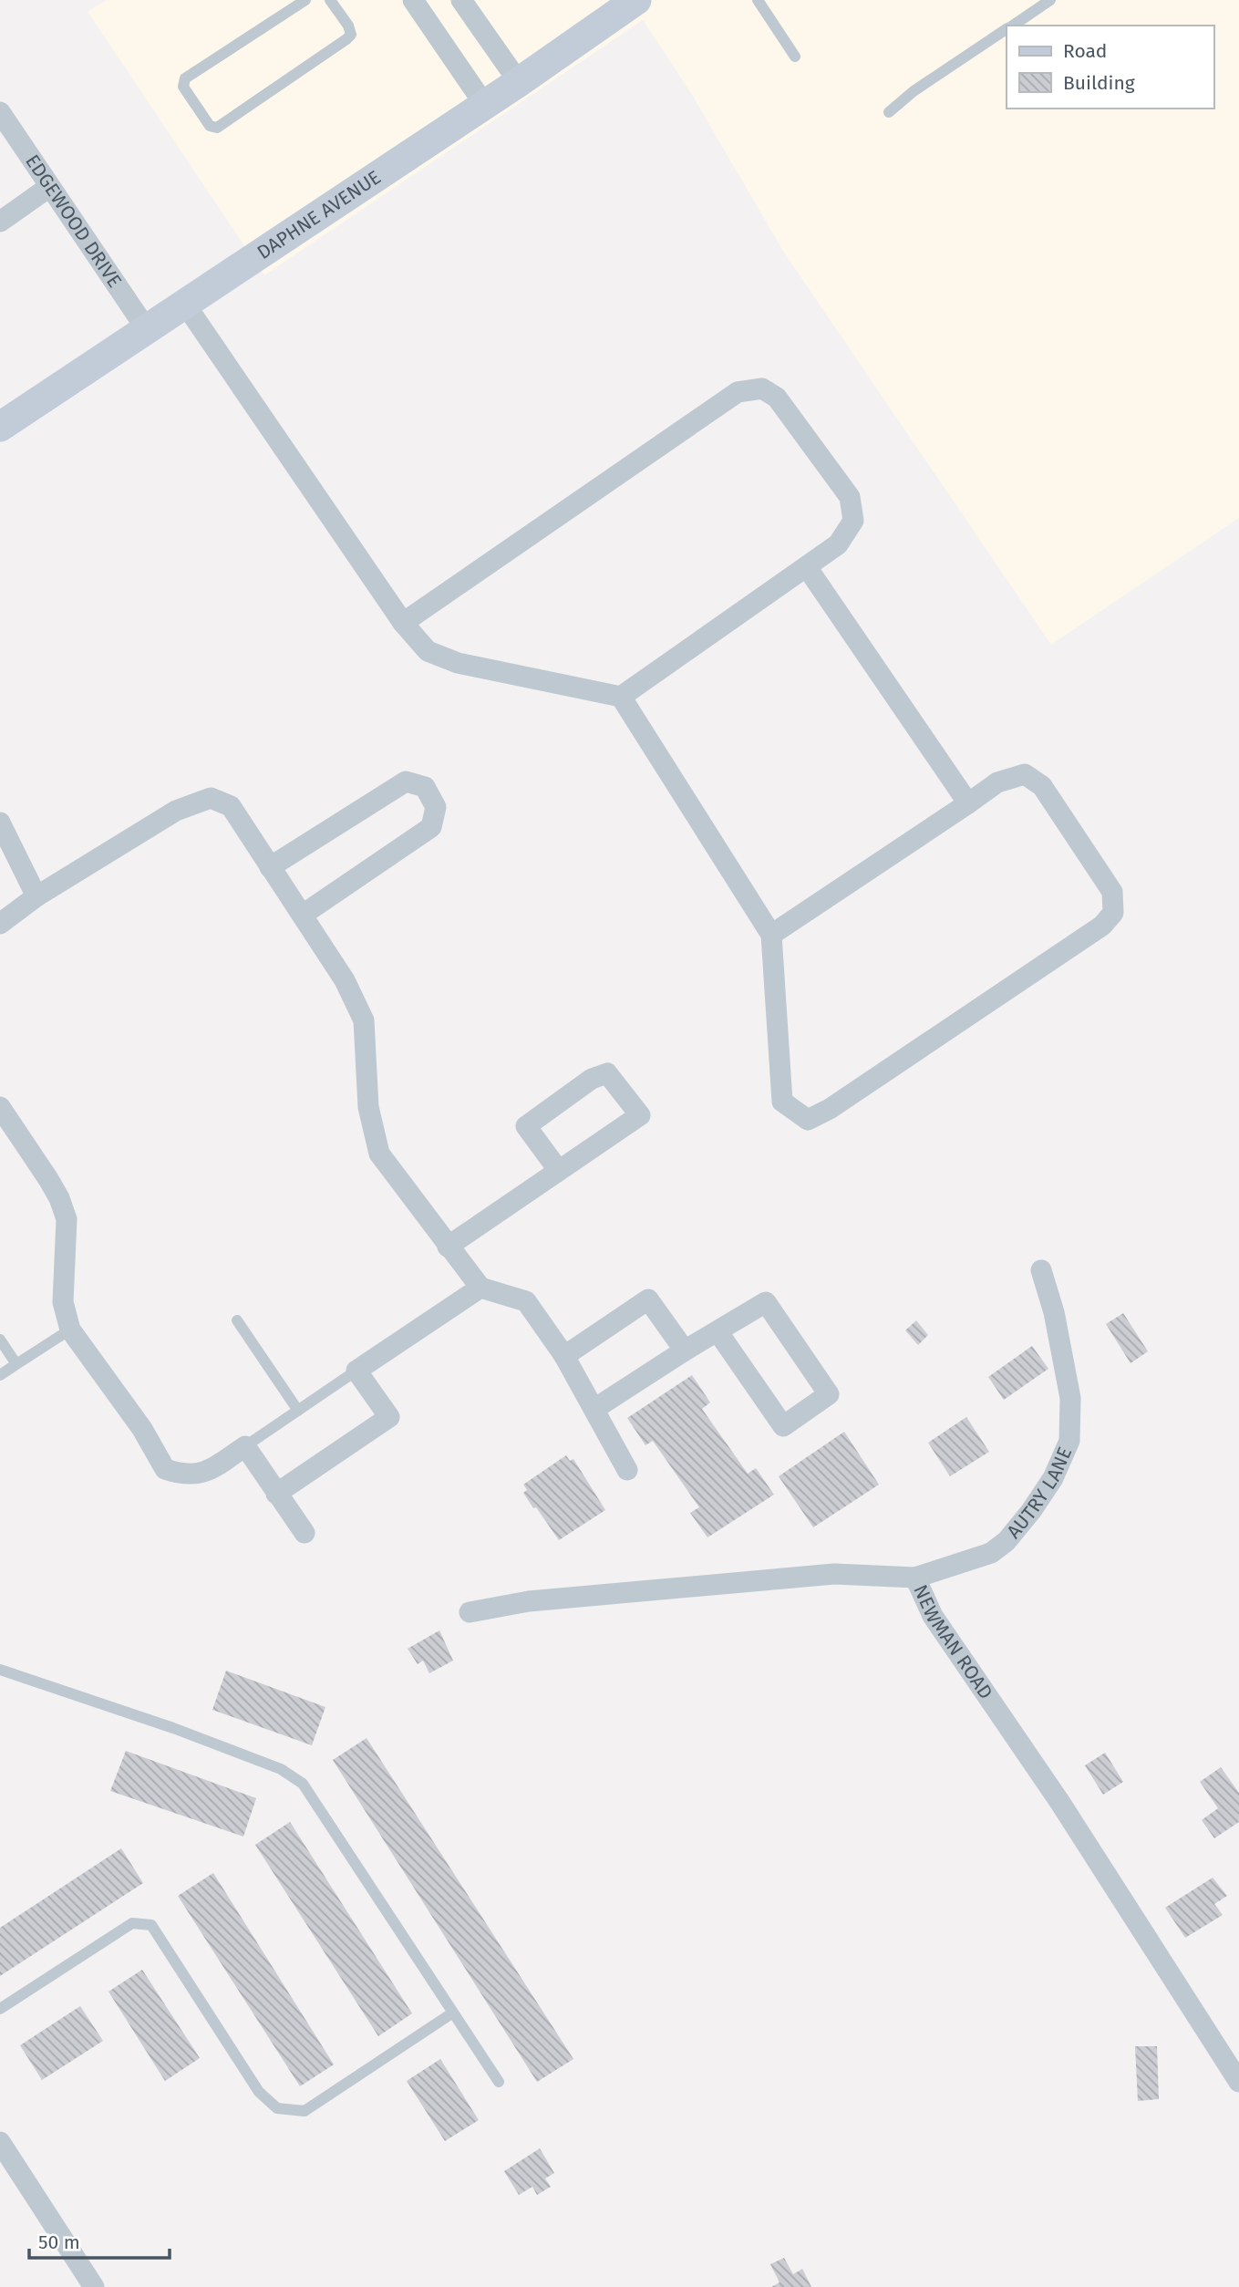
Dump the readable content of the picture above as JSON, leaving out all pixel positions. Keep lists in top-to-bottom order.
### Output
{
  "streets": {
    "street": [
      "DAPHNE AVENUE",
      "EDGEWOOD DRIVE",
      "AUTRY LANE",
      "NEWMAN ROAD"
    ]
  },
  "crossings": [
    ["DAPHNE AVENUE", "EDGEWOOD DRIVE"],
    ["AUTRY LANE", "NEWMAN ROAD"]
  ],
  "legend": ["Road", "Building"],
  "scale_bar": "50 m"
}
